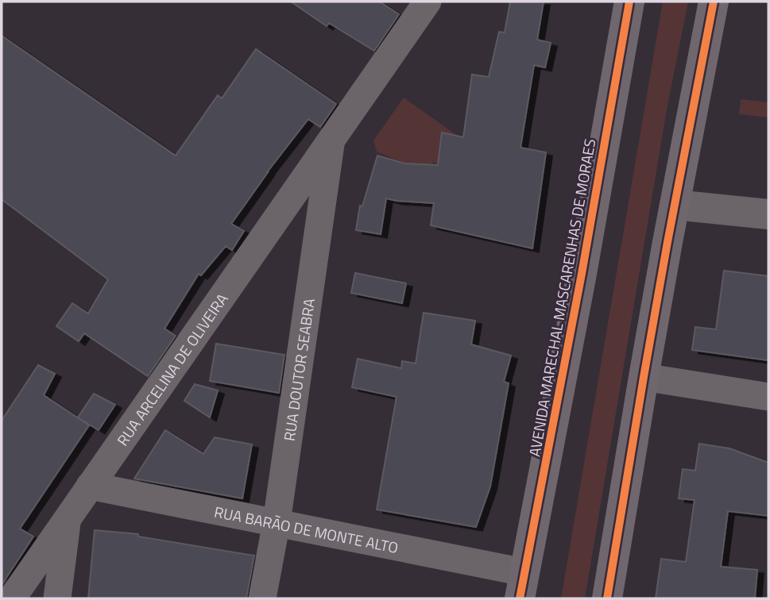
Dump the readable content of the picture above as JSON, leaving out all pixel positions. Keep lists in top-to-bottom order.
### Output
{
  "streets": {
    "highway": ["AVENIDA MARECHAL MASCARENHAS DE MORAES"],
    "street": ["RUA ARCELINA DE OLIVEIRA", "RUA DOUTOR SEABRA", "RUA BARÃO DE MONTE ALTO"]
  },
  "crossings": [
    ["AVENIDA MARECHAL MASCARENHAS DE MORAES", "RUA BARÃO DE MONTE ALTO"],
    ["RUA ARCELINA DE OLIVEIRA", "RUA DOUTOR SEABRA"],
    ["RUA ARCELINA DE OLIVEIRA", "RUA BARÃO DE MONTE ALTO"],
    ["RUA DOUTOR SEABRA", "RUA BARÃO DE MONTE ALTO"]
  ]
}
